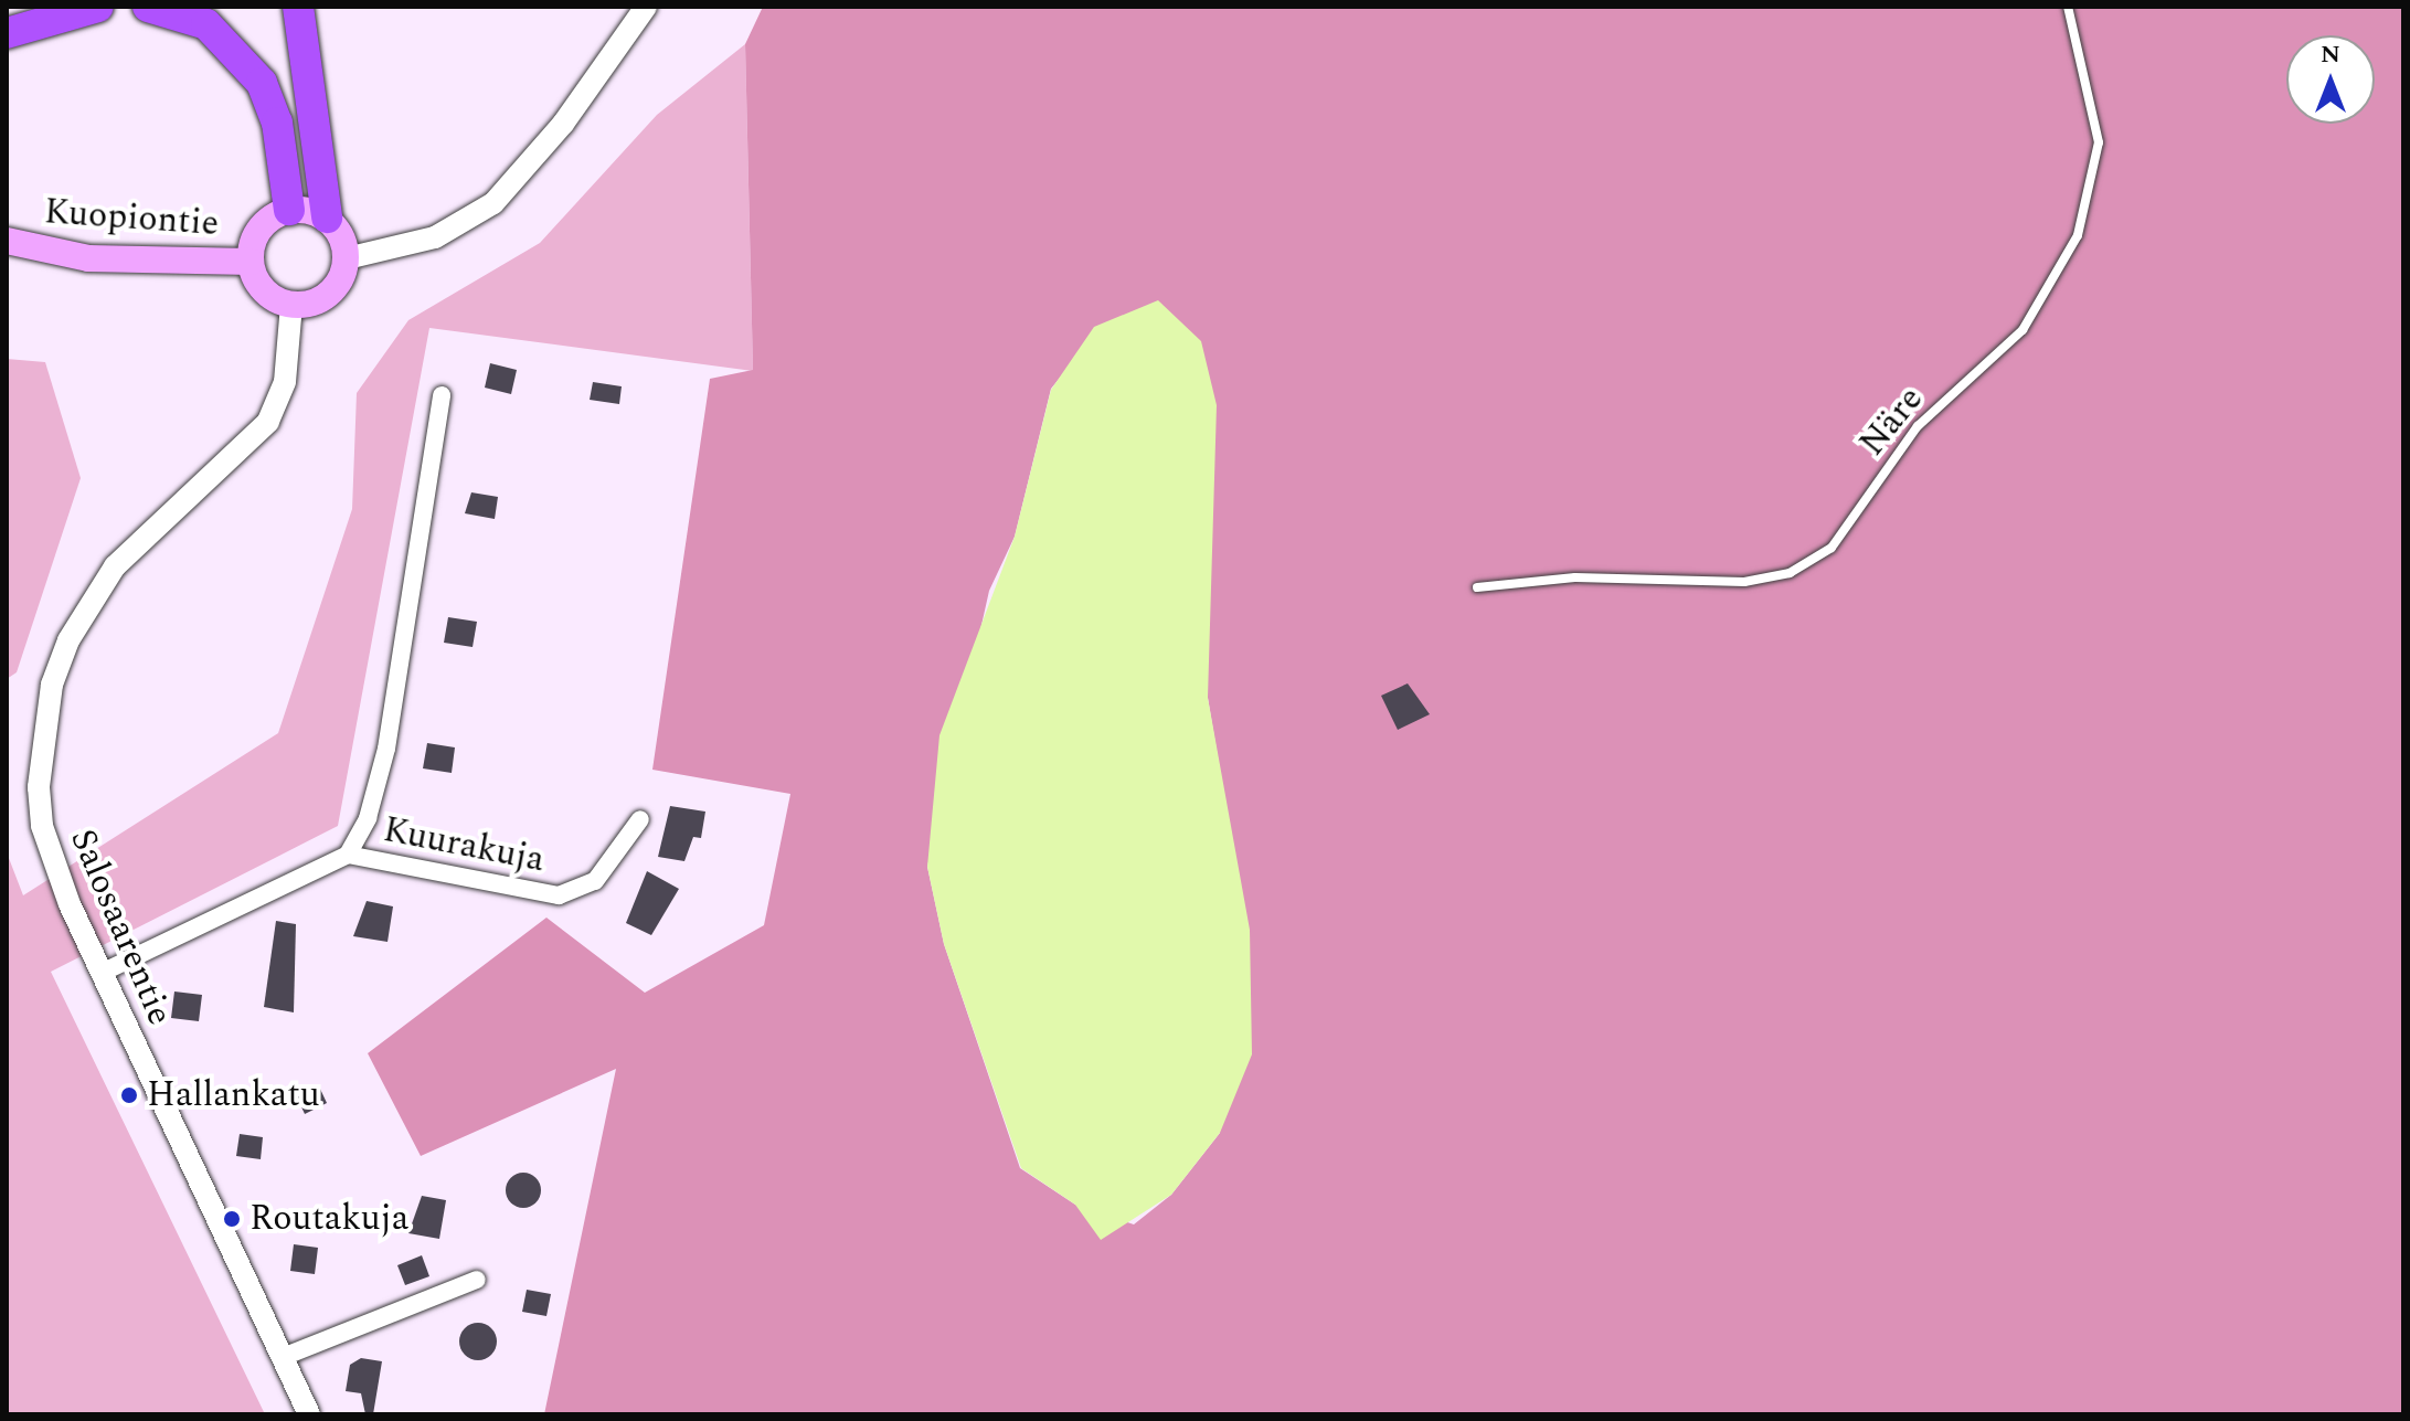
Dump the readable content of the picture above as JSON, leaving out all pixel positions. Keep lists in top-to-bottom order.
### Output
{
  "streets": {
    "main road": ["Kuopiontie"],
    "street": ["Kuurakuja", "Salosaarentie"],
    "lane": ["Näre"]
  },
  "crossings": [
    ["Kuopiontie", "Salosaarentie"]
  ],
  "places": ["Hallankatu", "Routakuja"],
  "north": "top"
}
